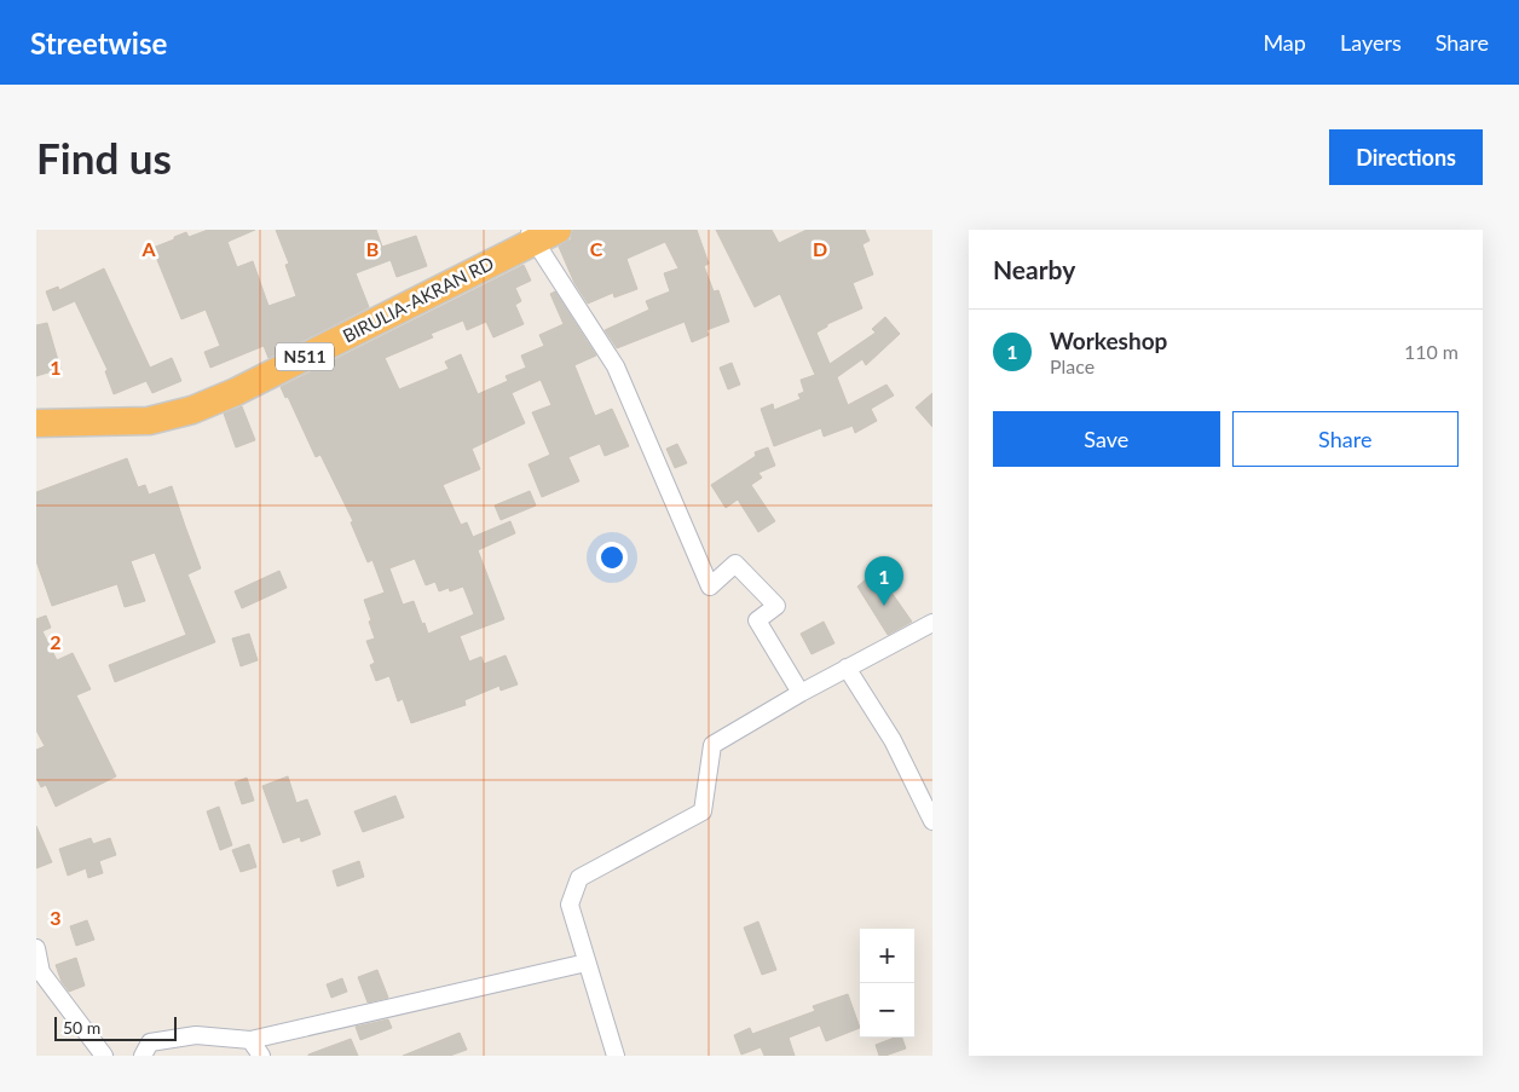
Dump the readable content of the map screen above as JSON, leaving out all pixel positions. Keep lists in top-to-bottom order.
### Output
{
  "streets": {
    "highway": ["BIRULIA-AKRAN RD", "N511"]
  },
  "scale_bar": "50 m",
  "page": {
    "header": "Streetwise",
    "nav": ["Map", "Layers", "Share"],
    "buttons": [
      "Directions",
      ["Save", "Share"]
    ],
    "title": "Find us",
    "heading": "Nearby",
    "list": [
      {
        "mark": "1",
        "name": "Workeshop",
        "note": "Place",
        "value": "110 m"
      }
    ],
    "pins": "1",
    "map_buttons": ["+", "−"],
    "scale": "50 m"
  },
  "grid": {
    "columns": [
      "A",
      "B",
      "C",
      "D"
    ],
    "rows": ["1", "2", "3"]
  }
}
